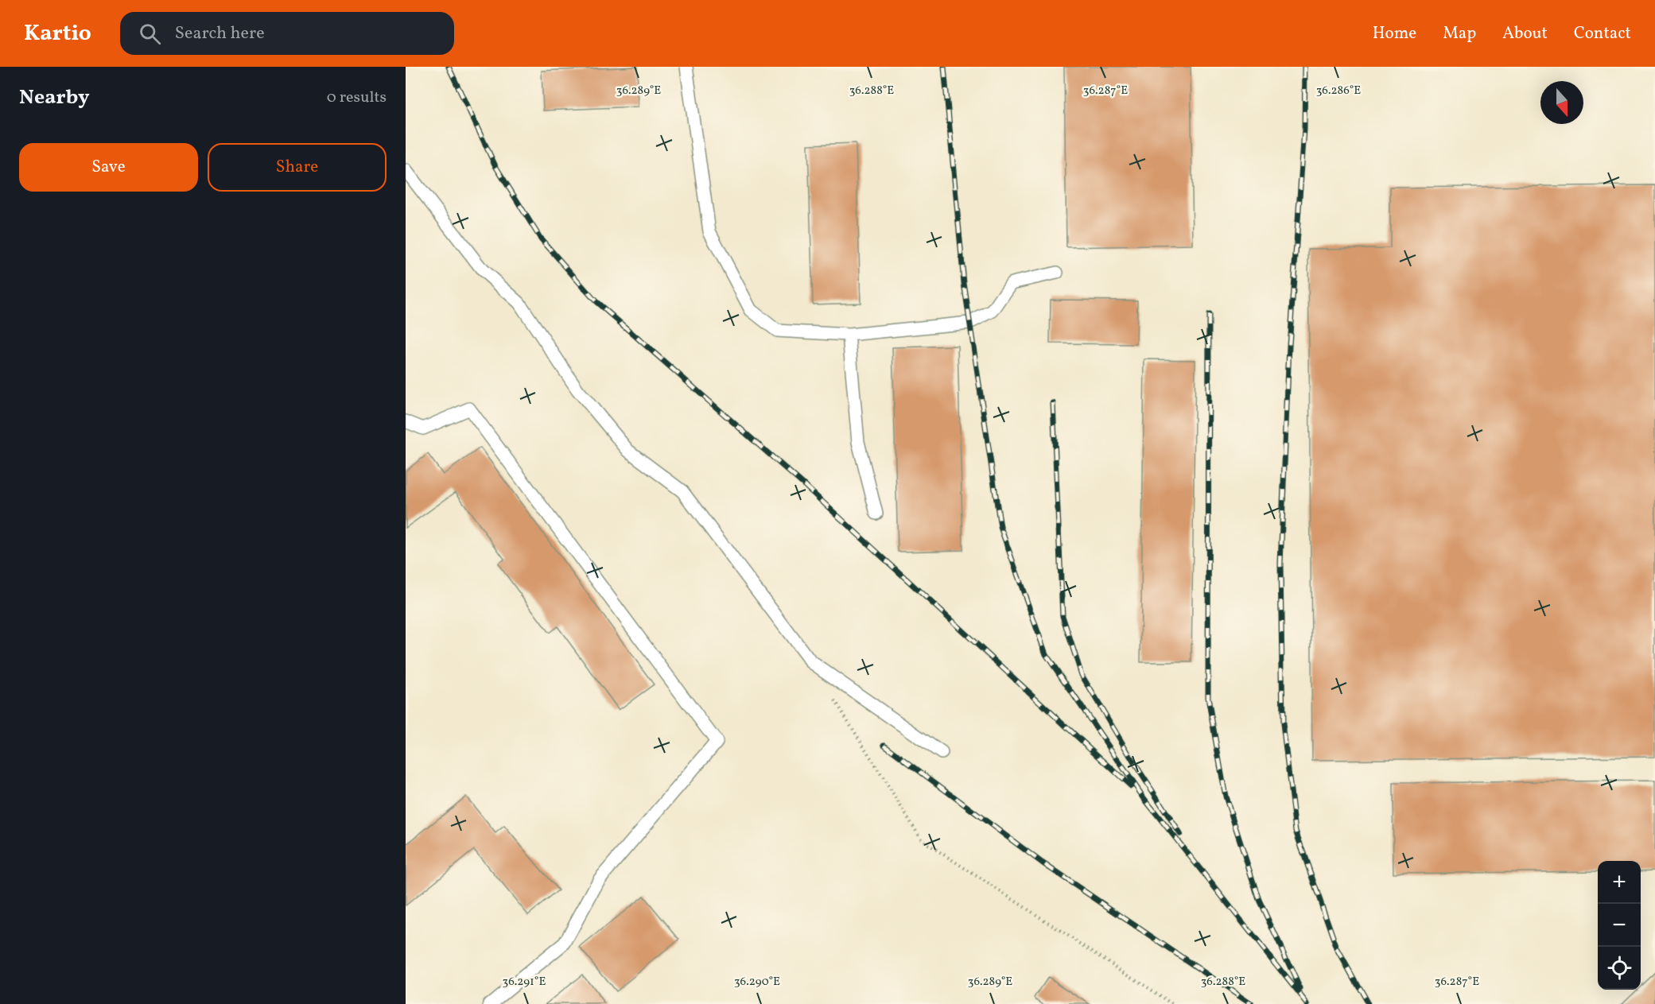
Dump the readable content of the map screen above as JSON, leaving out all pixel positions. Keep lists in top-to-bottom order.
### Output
{
  "north": "bottom",
  "page": {
    "header": "Kartio",
    "search": "Search here",
    "nav": [
      "Home",
      "Map",
      "About",
      "Contact"
    ],
    "heading": ["Nearby", "0 results"],
    "buttons": ["Save", "Share"],
    "map_buttons": ["+", "−"]
  },
  "coordinates": [
    "36.289°E",
    "36.288°E",
    "36.287°E",
    "36.286°E",
    "36.291°E",
    "36.290°E"
  ]
}
